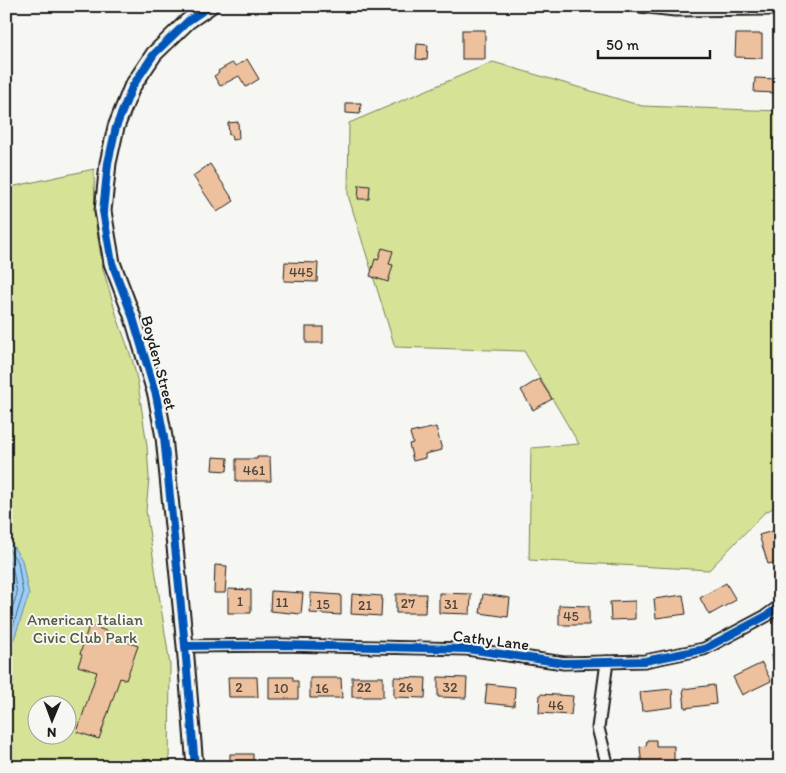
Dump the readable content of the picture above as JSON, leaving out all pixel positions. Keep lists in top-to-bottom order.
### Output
{
  "streets": {
    "street": ["Boyden Street", "Cathy Lane"]
  },
  "crossings": [
    ["Boyden Street", "Cathy Lane"]
  ],
  "parks": ["American Italian Civic Club Park"],
  "house_numbers": [
    "445",
    "461",
    "1",
    "11",
    "27",
    "15",
    "31",
    "21",
    "45",
    "2",
    "22",
    "26",
    "32",
    "10",
    "16",
    "46"
  ],
  "scale_bar": "50 m",
  "north": "bottom"
}
